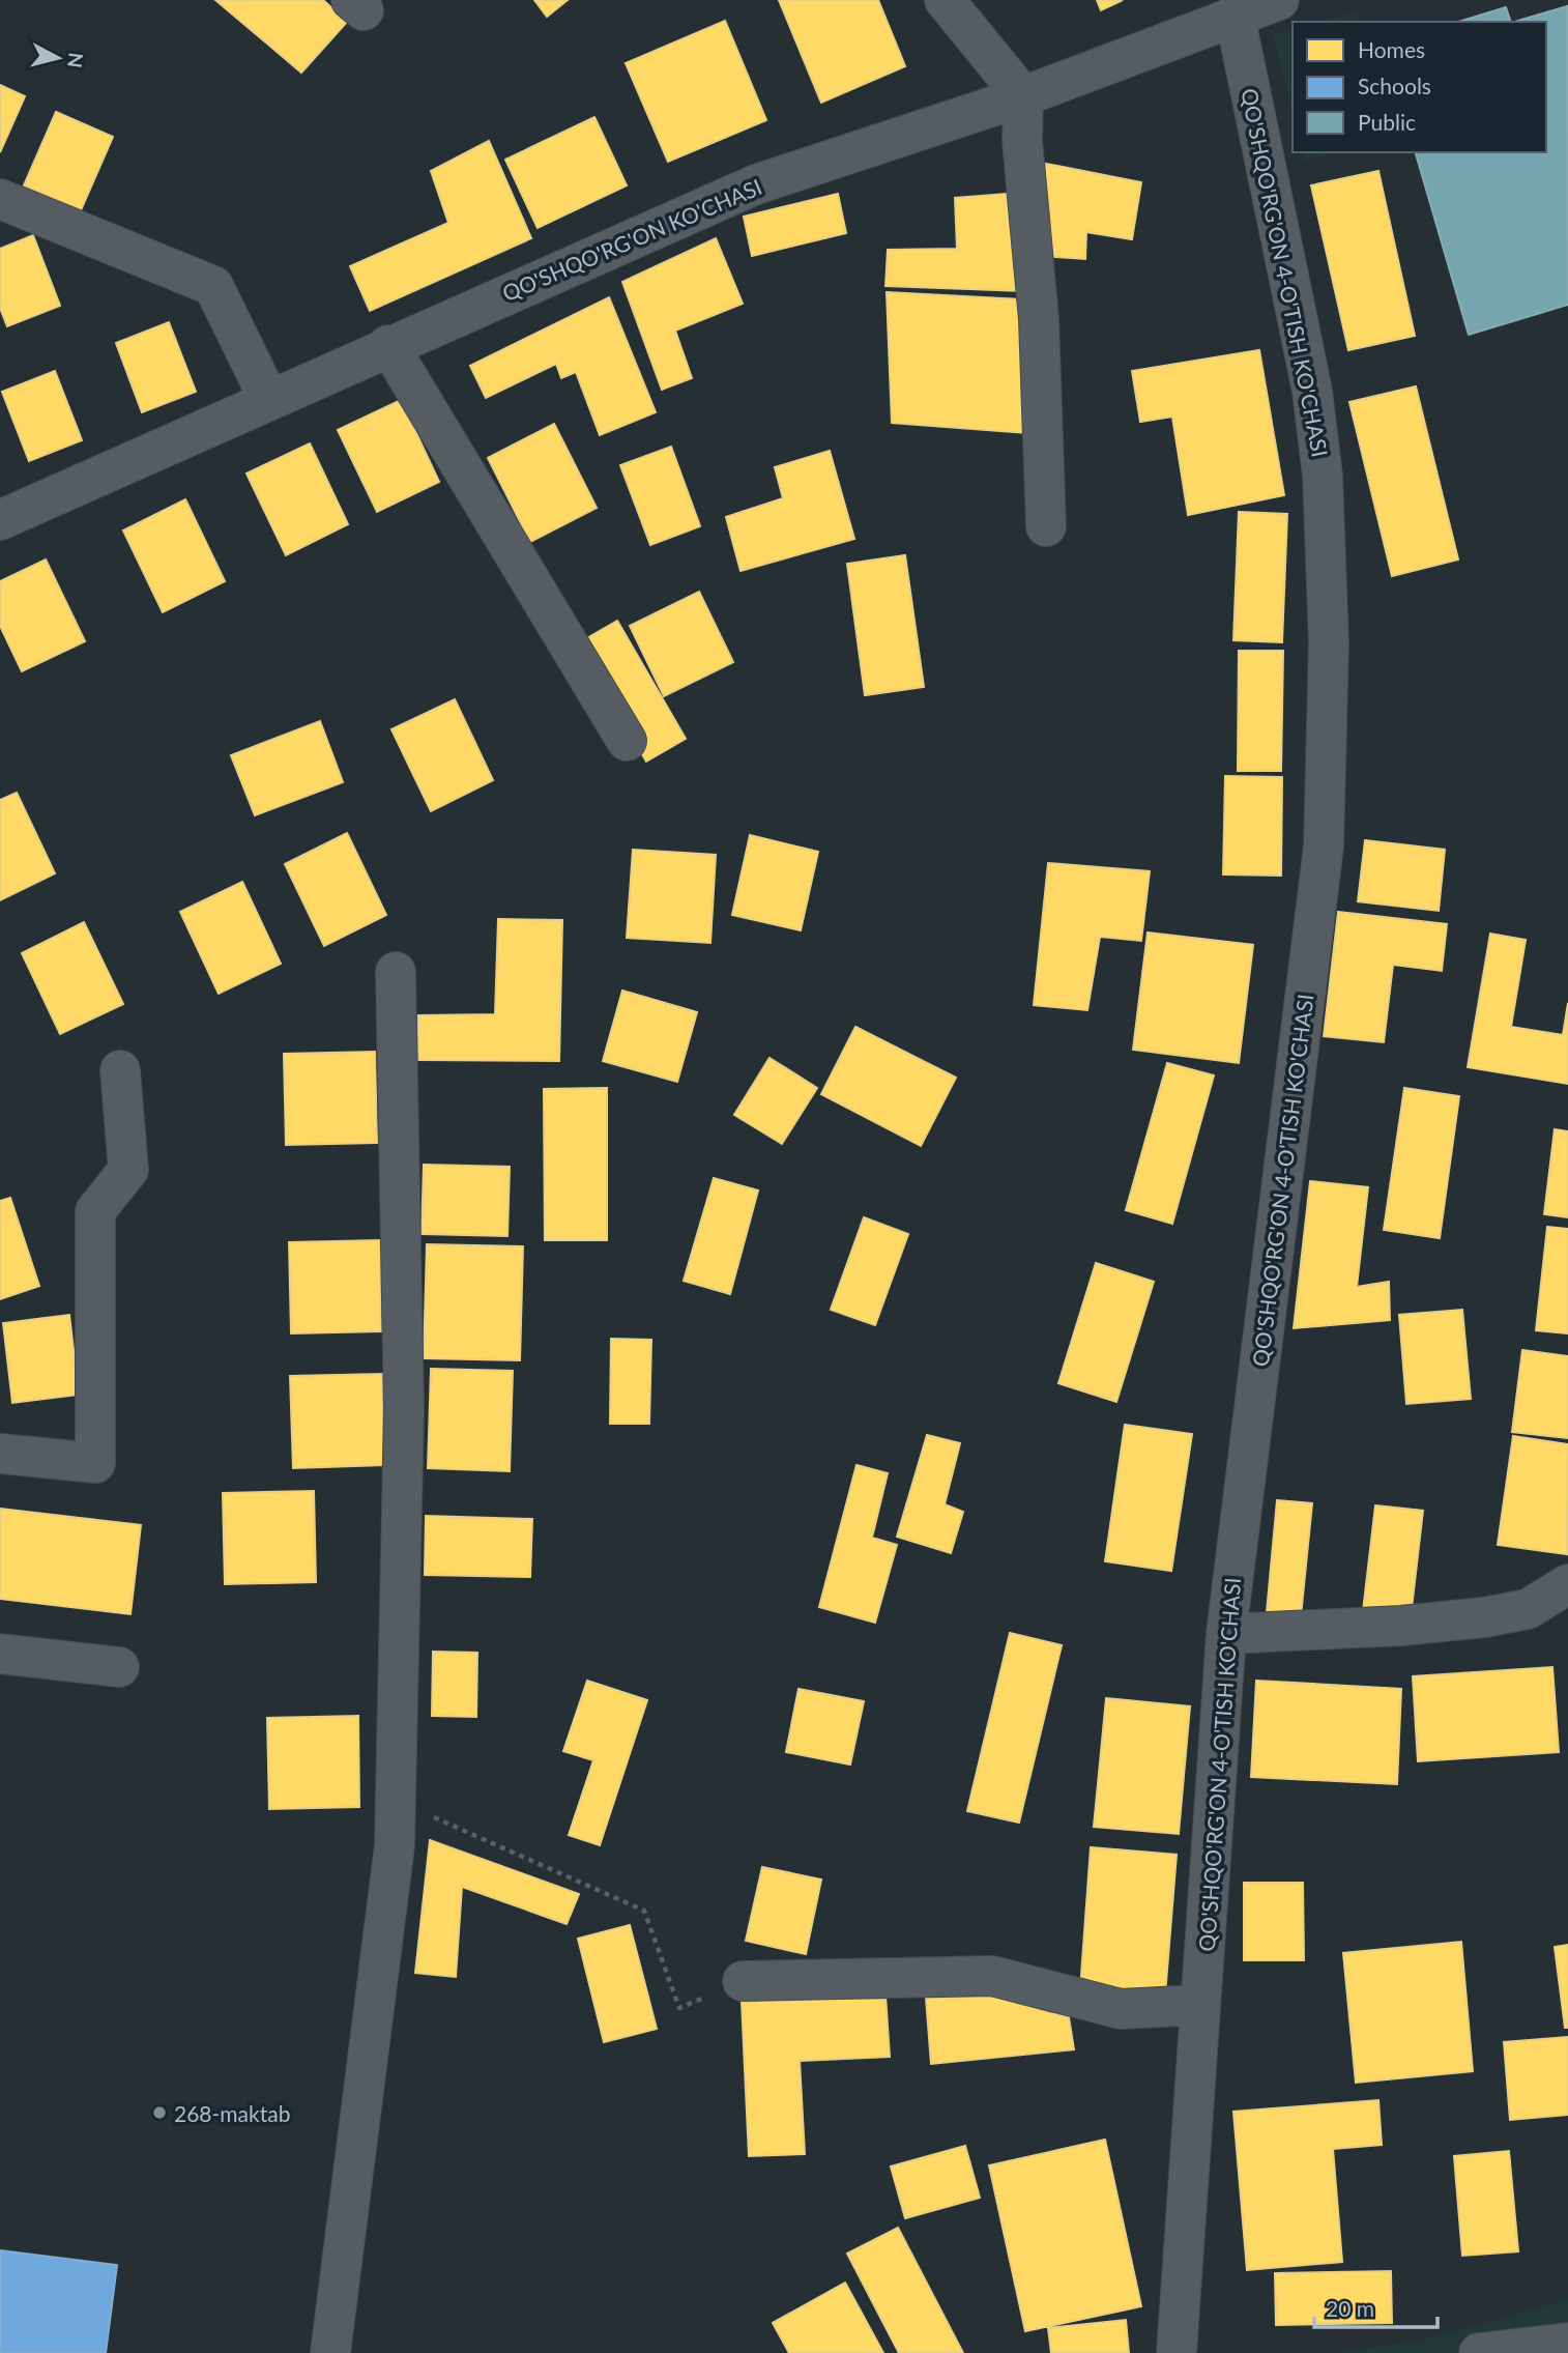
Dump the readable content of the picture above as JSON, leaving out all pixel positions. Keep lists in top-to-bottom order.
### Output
{
  "streets": {
    "street": ["QO'SHQO'RG'ON KO'CHASI", "QO'SHQO'RG'ON 4-O'TISH KO'CHASI"]
  },
  "crossings": [
    ["QO'SHQO'RG'ON KO'CHASI", "QO'SHQO'RG'ON 4-O'TISH KO'CHASI"]
  ],
  "places": ["268-maktab"],
  "legend": ["Homes", "Schools", "Public"],
  "scale_bar": "20 m",
  "north": "right"
}
